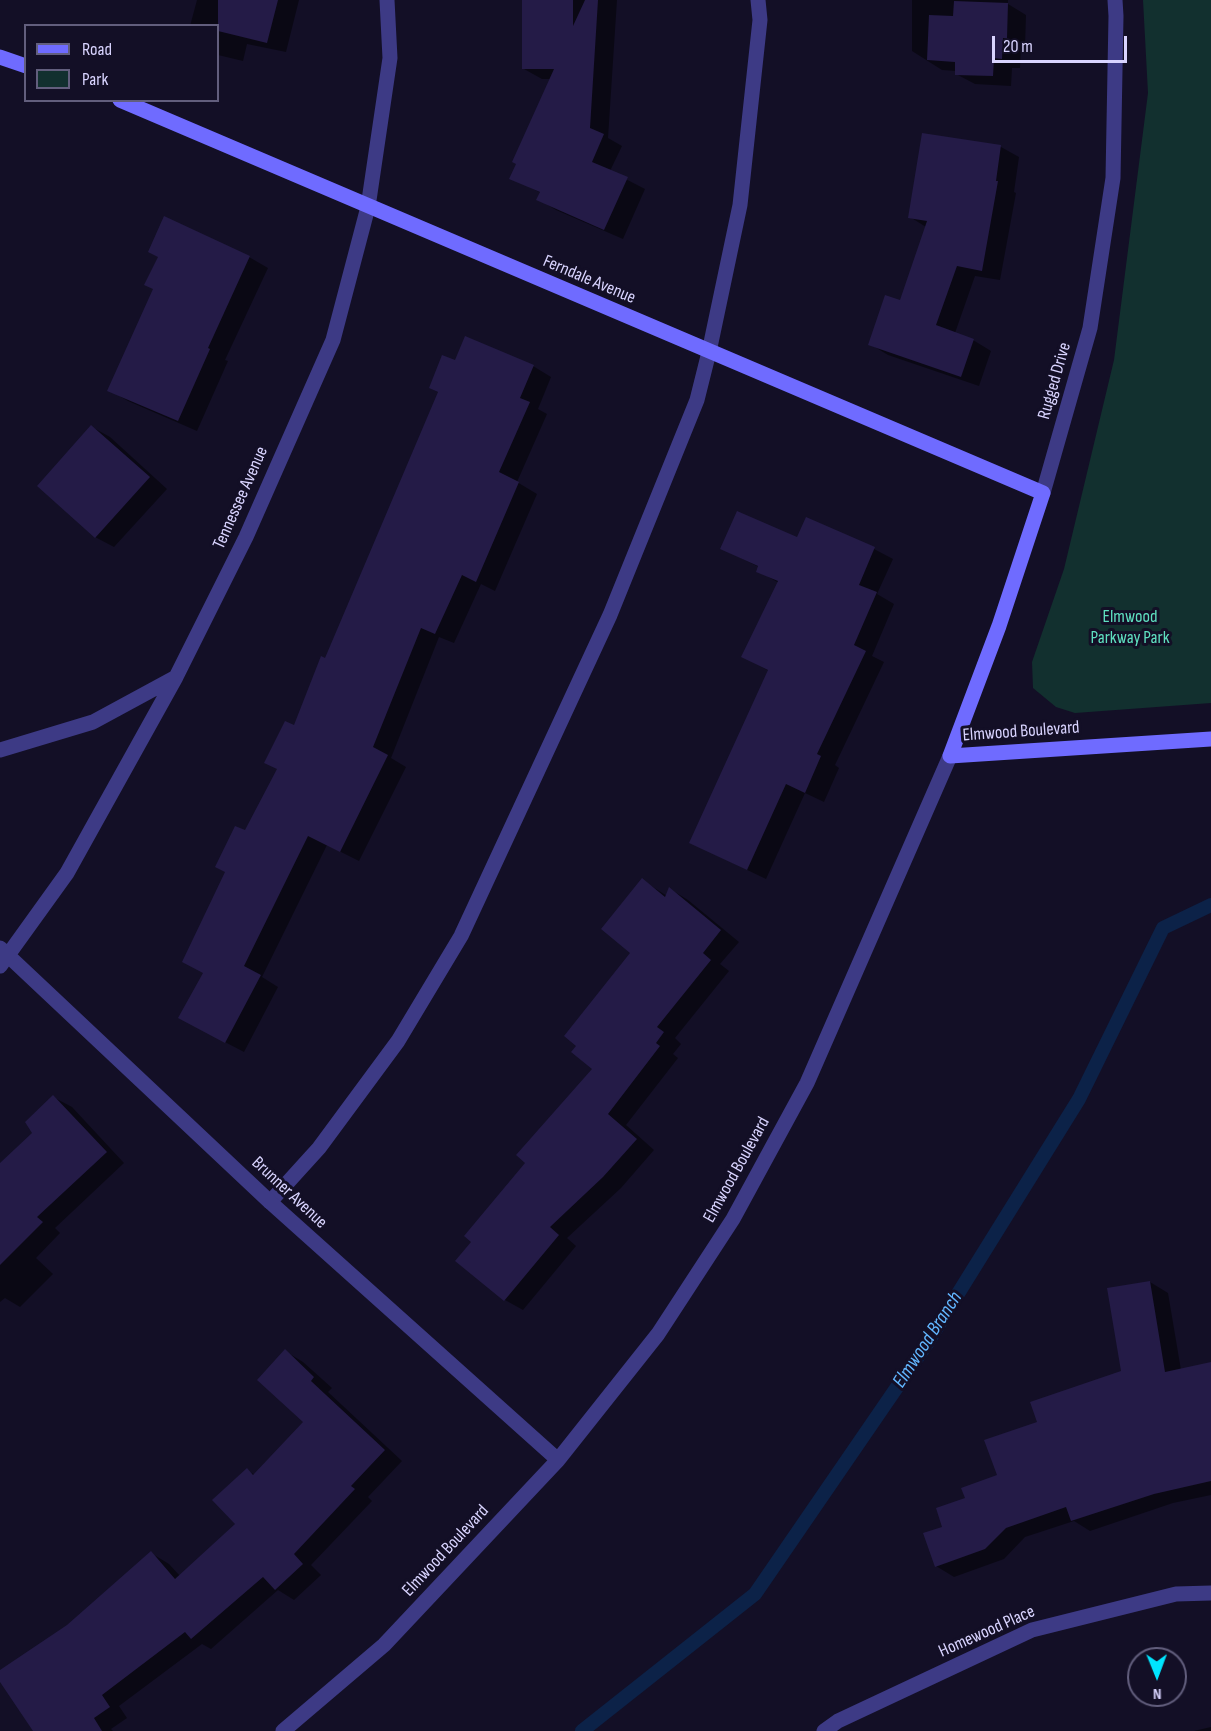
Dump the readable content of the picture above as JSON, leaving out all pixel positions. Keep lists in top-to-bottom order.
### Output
{
  "streets": {
    "street": [
      "Ferndale Avenue",
      "Rugged Drive",
      "Tennessee Avenue",
      "Elmwood Boulevard",
      "Brunner Avenue",
      "Homewood Place"
    ]
  },
  "crossings": [
    ["Ferndale Avenue", "Rugged Drive"],
    ["Ferndale Avenue", "Tennessee Avenue"],
    ["Rugged Drive", "Elmwood Boulevard"],
    ["Tennessee Avenue", "Brunner Avenue"],
    ["Elmwood Boulevard", "Brunner Avenue"]
  ],
  "water": ["Elmwood Branch"],
  "parks": ["Elmwood Parkway Park"],
  "legend": ["Road", "Park"],
  "scale_bar": "20 m",
  "north": "bottom"
}
